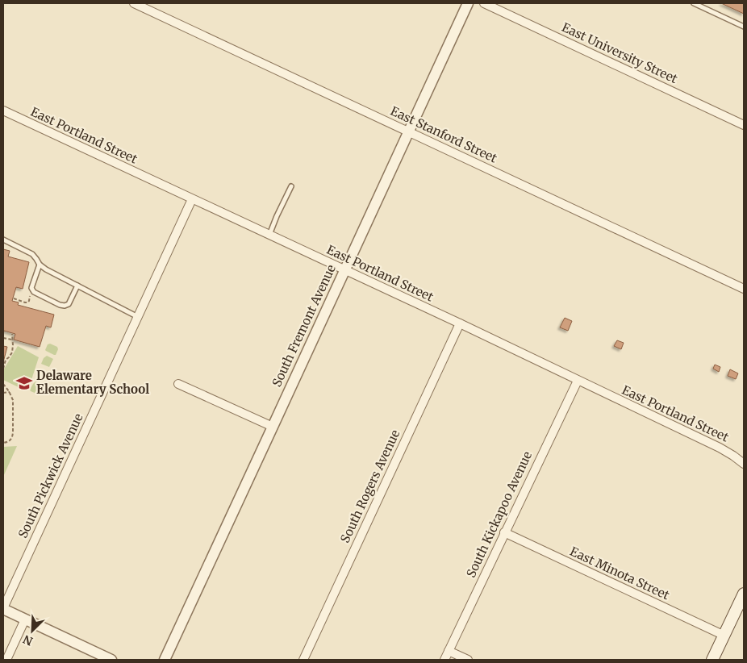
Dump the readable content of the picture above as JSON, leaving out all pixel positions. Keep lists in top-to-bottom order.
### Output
{
  "streets": {
    "street": [
      "East University Street",
      "East Stanford Street",
      "East Portland Street",
      "South Fremont Avenue",
      "South Pickwick Avenue",
      "South Rogers Avenue",
      "South Kickapoo Avenue",
      "East Minota Street"
    ]
  },
  "crossings": [
    ["East Stanford Street", "South Fremont Avenue"],
    ["East Portland Street", "South Fremont Avenue"],
    ["East Portland Street", "South Pickwick Avenue"],
    ["East Portland Street", "South Rogers Avenue"],
    ["East Portland Street", "South Kickapoo Avenue"],
    ["South Kickapoo Avenue", "East Minota Street"]
  ],
  "places": {
    "school or university": ["Delaware Elementary School"]
  },
  "north": "bottom left"
}
